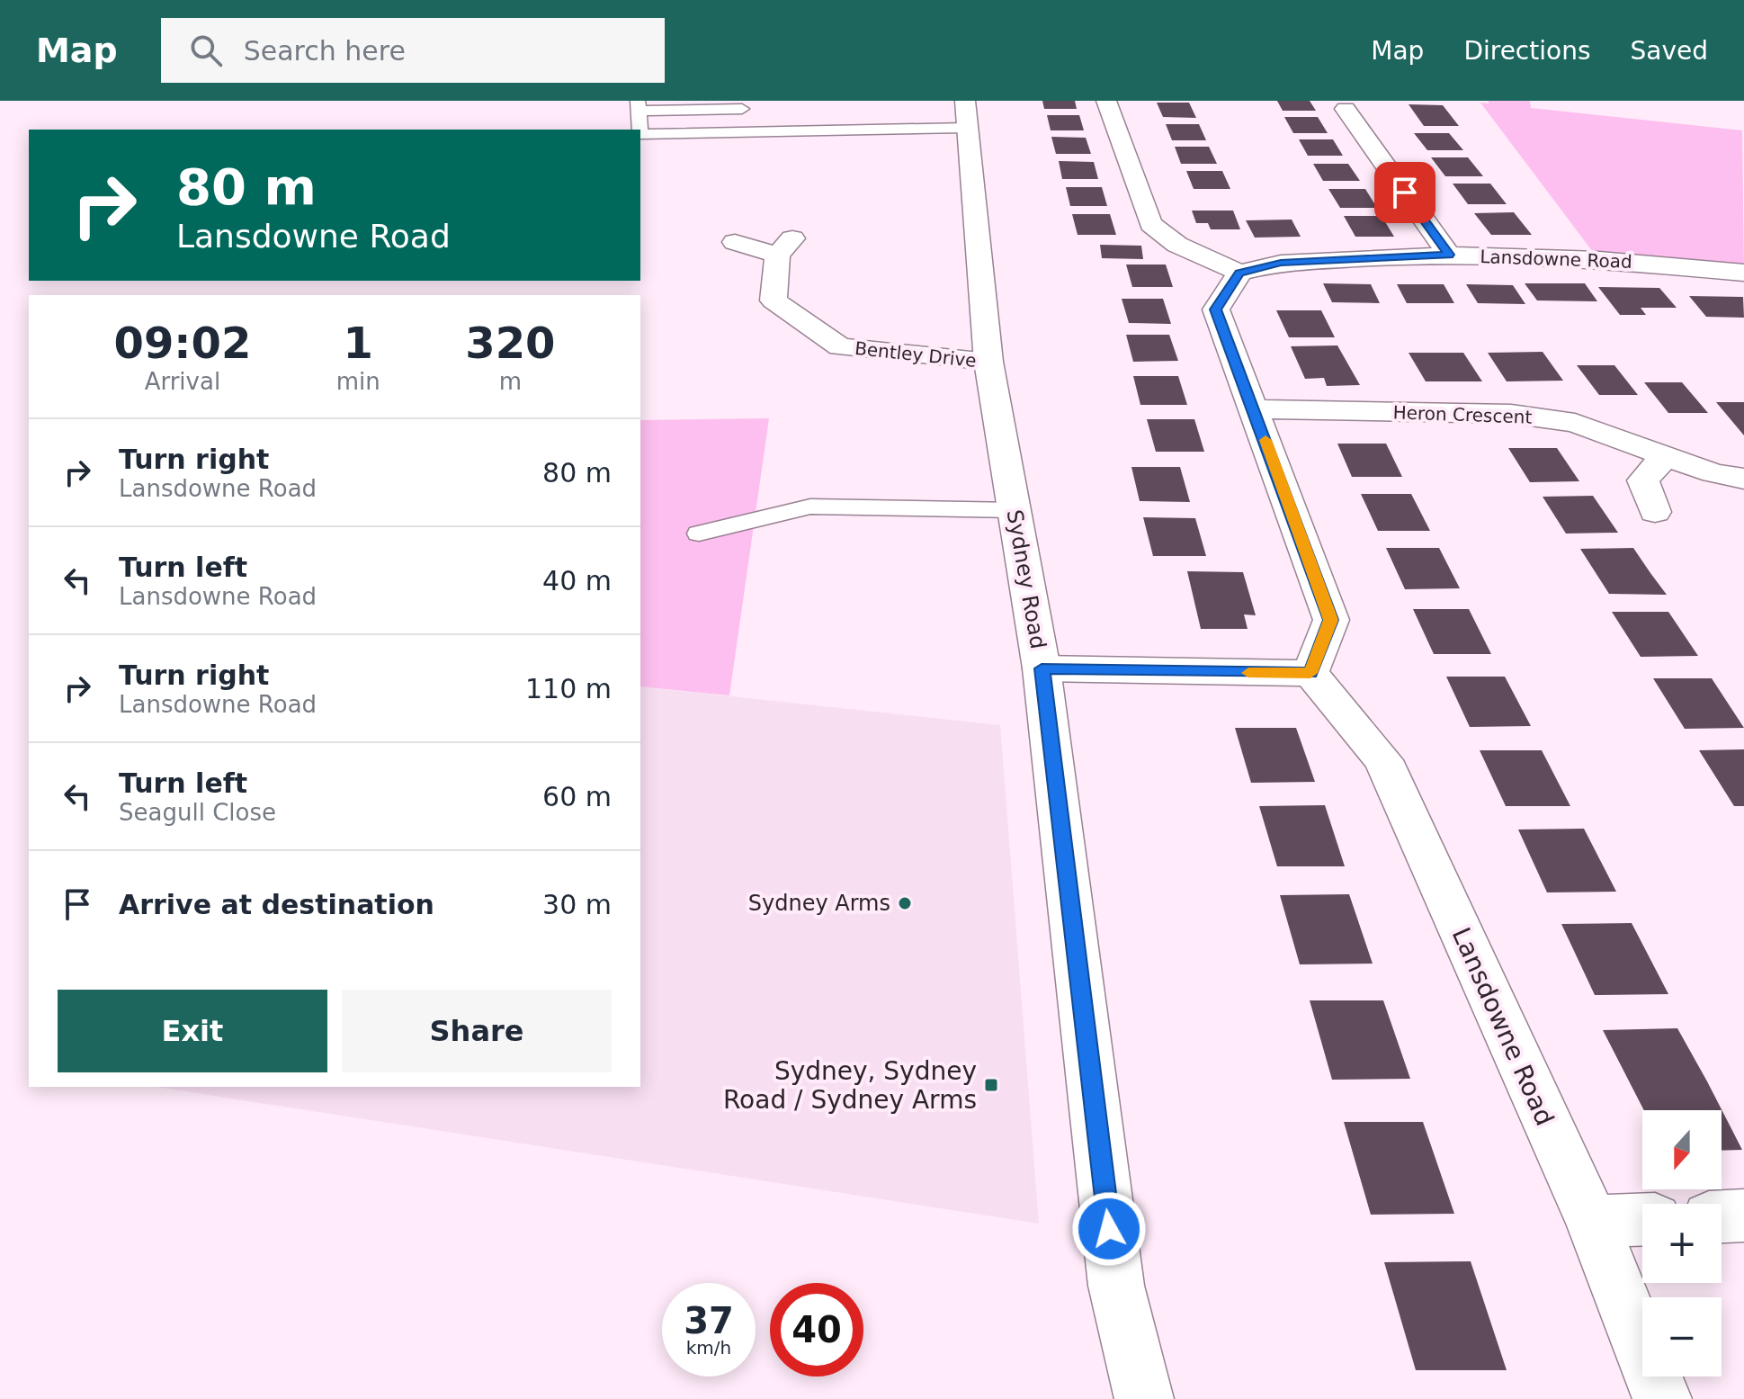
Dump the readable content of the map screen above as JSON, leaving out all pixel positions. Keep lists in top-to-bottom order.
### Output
{
  "streets": {
    "street": [
      "Lansdowne Road",
      "Bentley Drive",
      "Heron Crescent",
      "Sydney Road"
    ]
  },
  "crossings": [
    ["Bentley Drive", "Sydney Road"]
  ],
  "places": {
    "other": ["Sydney Arms"],
    "transit": ["Sydney, Sydney Road / Sydney Arms"]
  },
  "north": "bottom",
  "page": {
    "header": "Map",
    "search": "Search here",
    "nav": ["Map", "Directions", "Saved"],
    "turn": ["80 m", "Lansdowne Road"],
    "eta": [
      "09:02",
      "Arrival",
      "1",
      "min",
      "320",
      "m"
    ],
    "list": [
      {
        "name": "Turn right",
        "note": "Lansdowne Road",
        "value": "80 m"
      },
      {
        "name": "Turn left",
        "note": "Lansdowne Road",
        "value": "40 m"
      },
      {
        "name": "Turn right",
        "note": "Lansdowne Road",
        "value": "110 m"
      },
      {
        "name": "Turn left",
        "note": "Seagull Close",
        "value": "60 m"
      },
      {
        "name": "Arrive at destination",
        "value": "30 m"
      }
    ],
    "buttons": ["Exit", "Share"],
    "map_buttons": ["+", "−"],
    "speed": "37 km/h",
    "limit": "40"
  }
}
